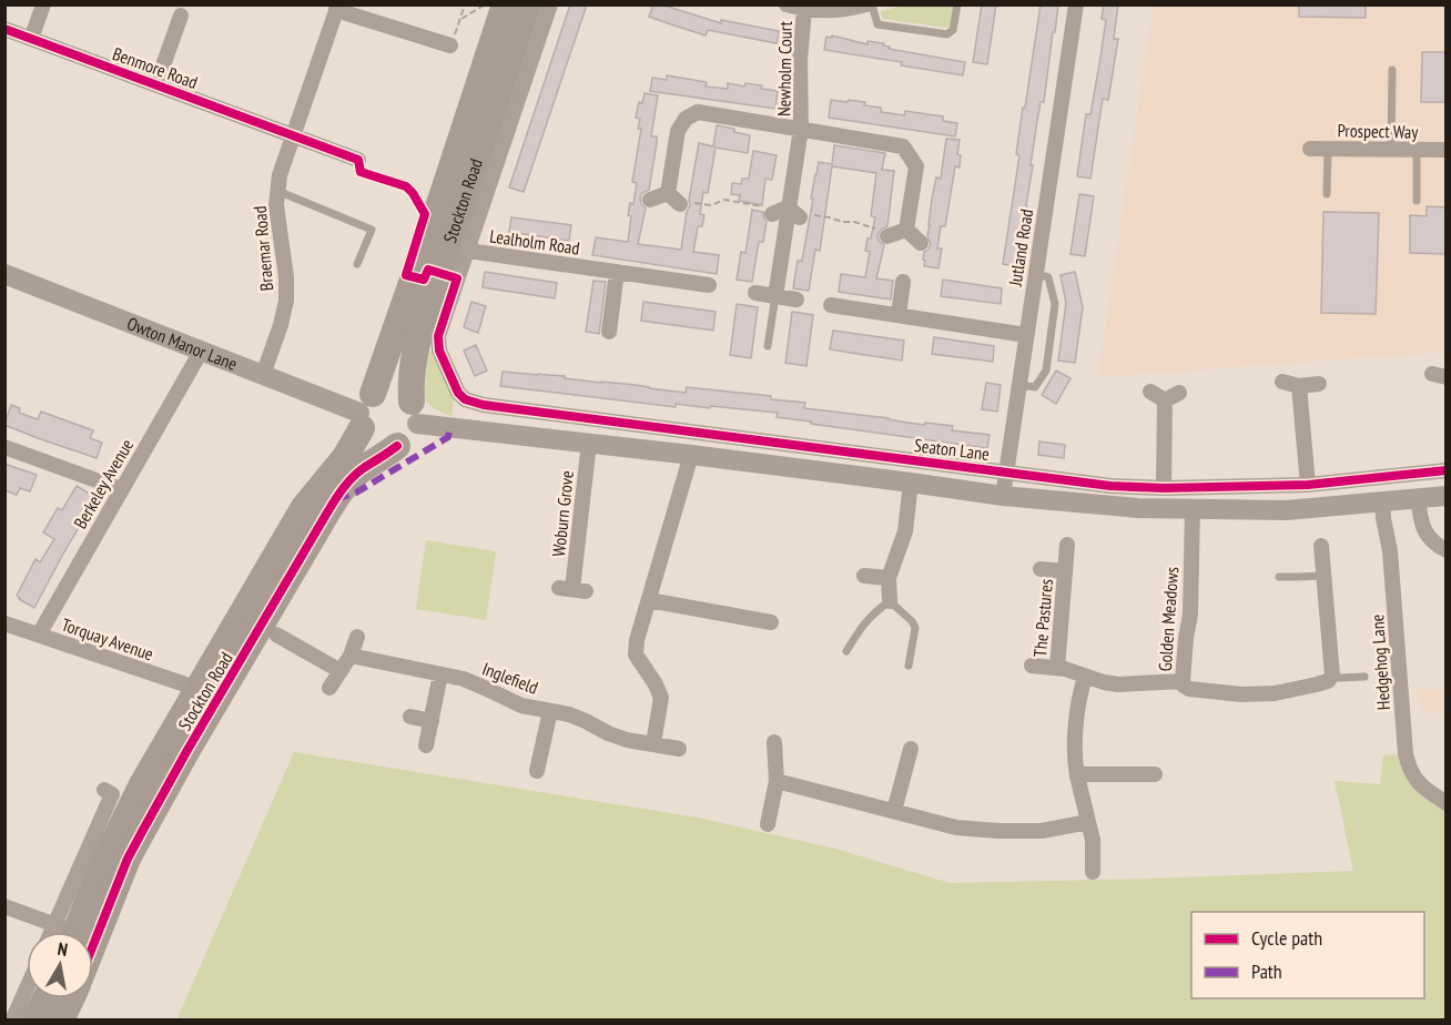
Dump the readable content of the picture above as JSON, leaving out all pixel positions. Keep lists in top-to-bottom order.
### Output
{
  "streets": {
    "highway": ["Stockton Road"],
    "main road": ["Owton Manor Lane", "Seaton Lane"],
    "street": [
      "Benmore Road",
      "Newholm Court",
      "Prospect Way",
      "Lealholm Road",
      "Jutland Road",
      "Braemar Road",
      "Berkeley Avenue",
      "Woburn Grove",
      "The Pastures",
      "Golden Meadows",
      "Torquay Avenue",
      "Hedgehog Lane",
      "Inglefield"
    ]
  },
  "crossings": [
    ["Benmore Road", "Braemar Road"],
    ["Stockton Road", "Lealholm Road"],
    ["Stockton Road", "Owton Manor Lane"],
    ["Stockton Road", "Seaton Lane"],
    ["Stockton Road", "Torquay Avenue"],
    ["Jutland Road", "Seaton Lane"],
    ["Braemar Road", "Owton Manor Lane"],
    ["Owton Manor Lane", "Seaton Lane"],
    ["Owton Manor Lane", "Berkeley Avenue"],
    ["Seaton Lane", "Woburn Grove"],
    ["Seaton Lane", "Golden Meadows"],
    ["Seaton Lane", "Hedgehog Lane"],
    ["Berkeley Avenue", "Torquay Avenue"],
    ["The Pastures", "Golden Meadows"]
  ],
  "legend": ["Cycle path", "Path"],
  "north": "top"
}
